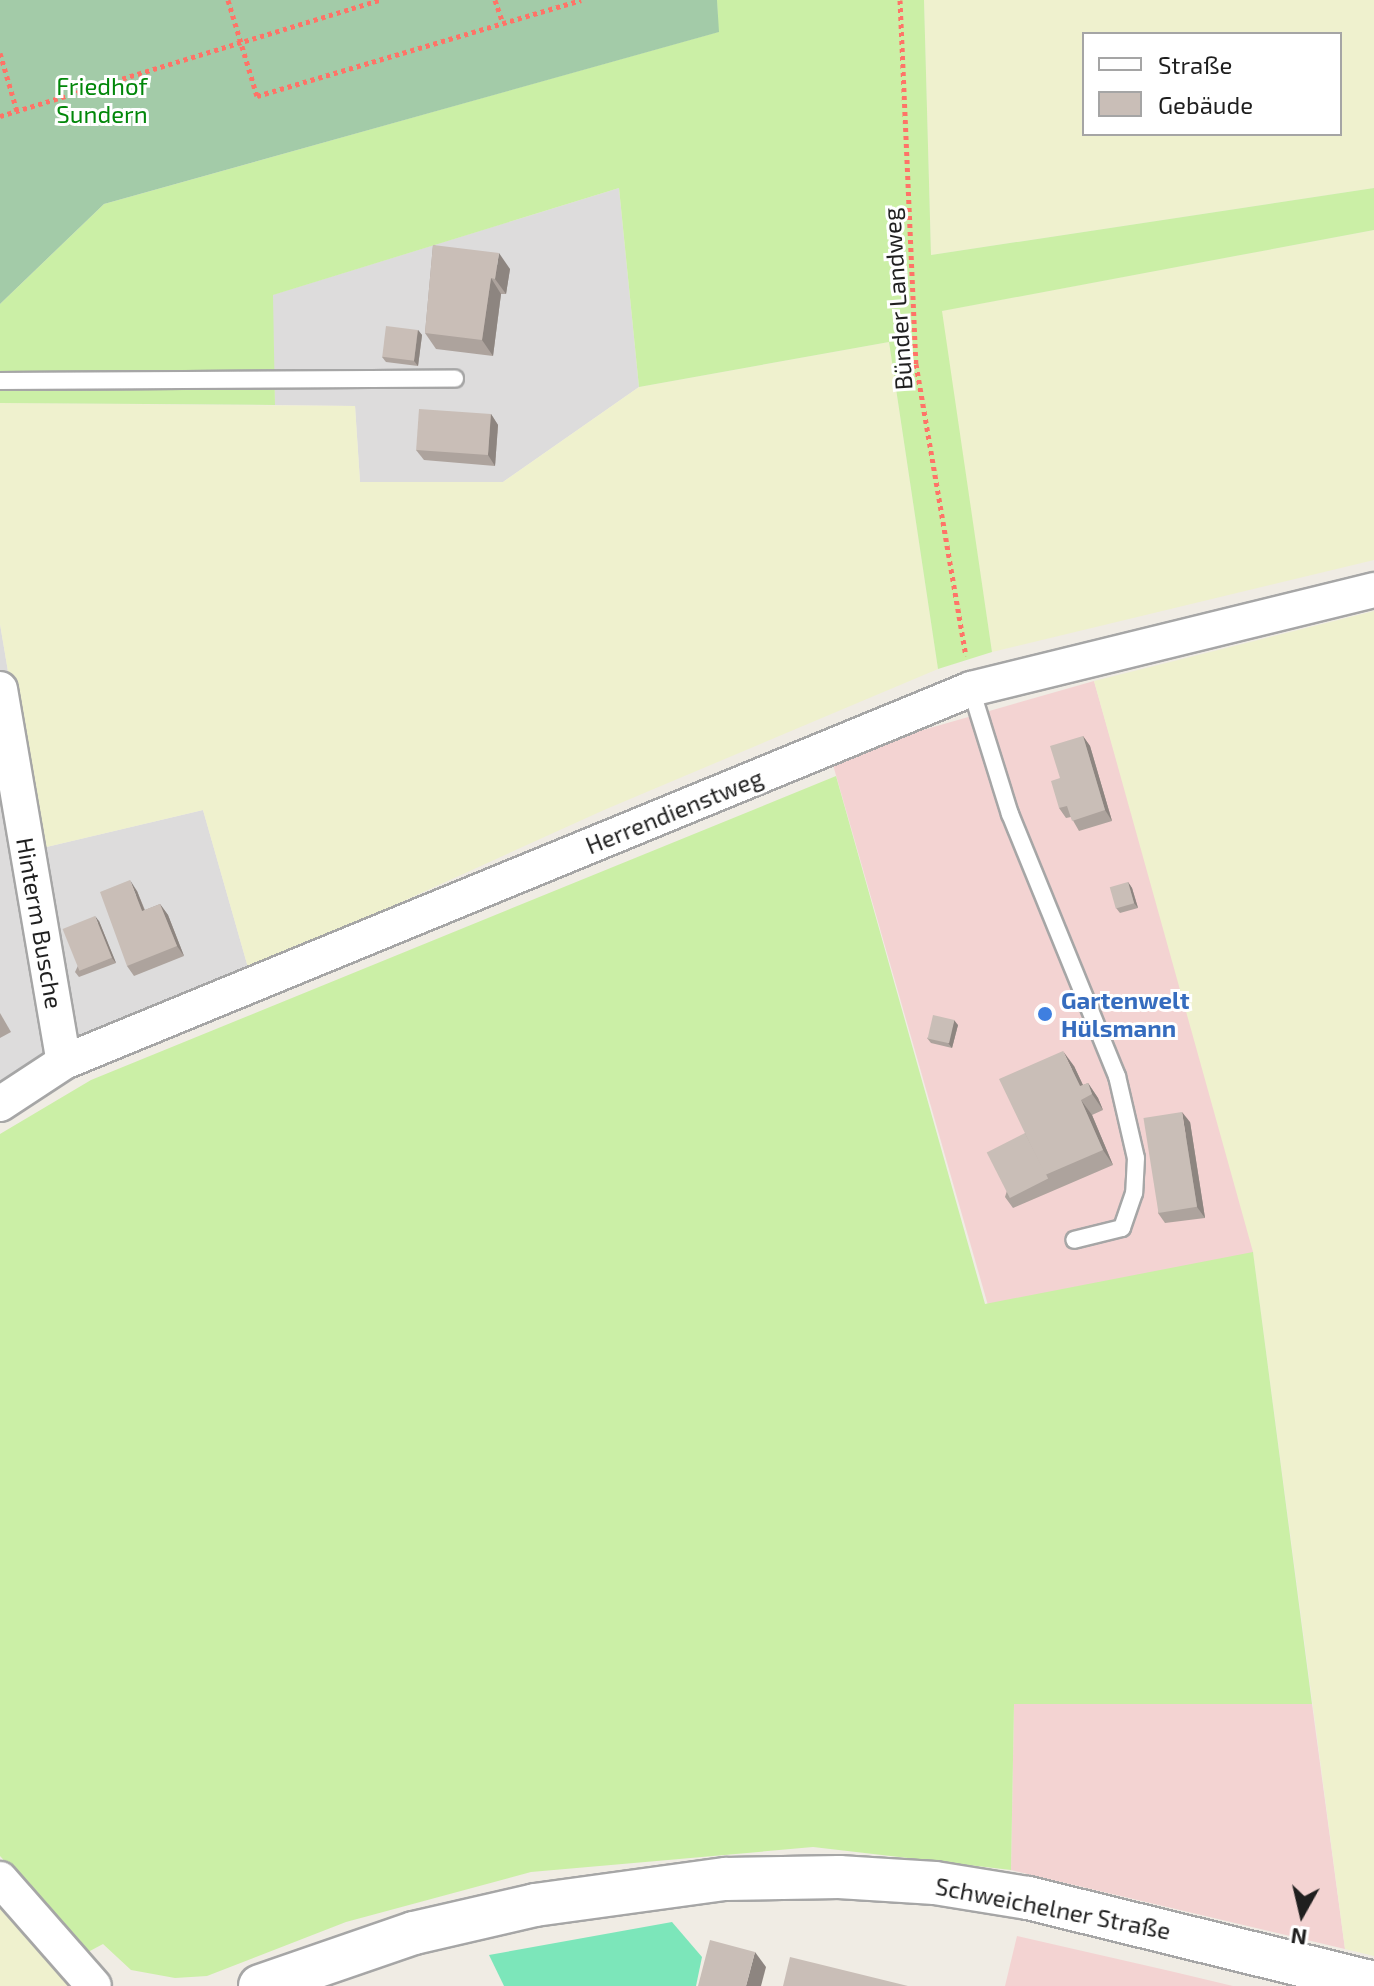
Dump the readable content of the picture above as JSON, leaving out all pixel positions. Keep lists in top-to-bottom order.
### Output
{
  "streets": {
    "street": ["Herrendienstweg", "Hinterm Busche", "Schweichelner Straße"],
    "path": ["Bünder Landweg"]
  },
  "crossings": [
    ["Bünder Landweg", "Herrendienstweg"],
    ["Herrendienstweg", "Hinterm Busche"]
  ],
  "parks": ["Friedhof Sundern"],
  "places": ["Gartenwelt Hülsmann"],
  "legend": ["Straße", "Gebäude"],
  "north": "bottom"
}
